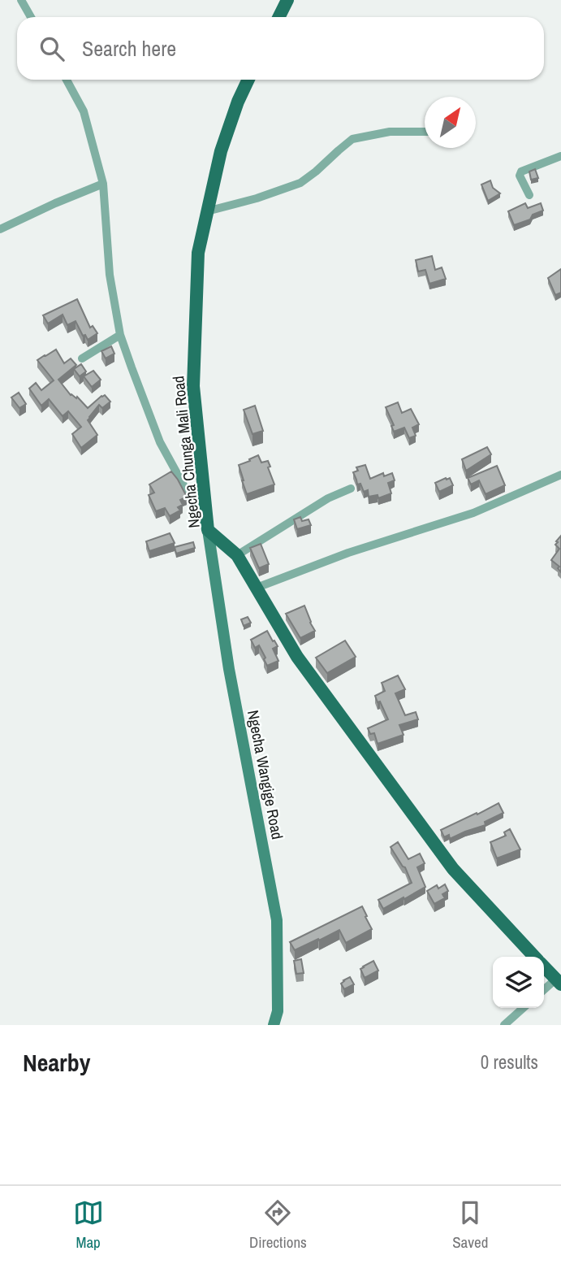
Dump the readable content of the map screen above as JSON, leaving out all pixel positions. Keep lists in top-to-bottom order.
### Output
{
  "streets": {
    "main road": ["Ngecha Chunga Mali Road"],
    "street": ["Ngecha Wangige Road"]
  },
  "crossings": [
    ["Ngecha Chunga Mali Road", "Ngecha Wangige Road"]
  ],
  "north": "top right",
  "page": {
    "search": "Search here",
    "heading": ["Nearby", "0 results"],
    "nav": ["Map", "Directions", "Saved"]
  }
}
